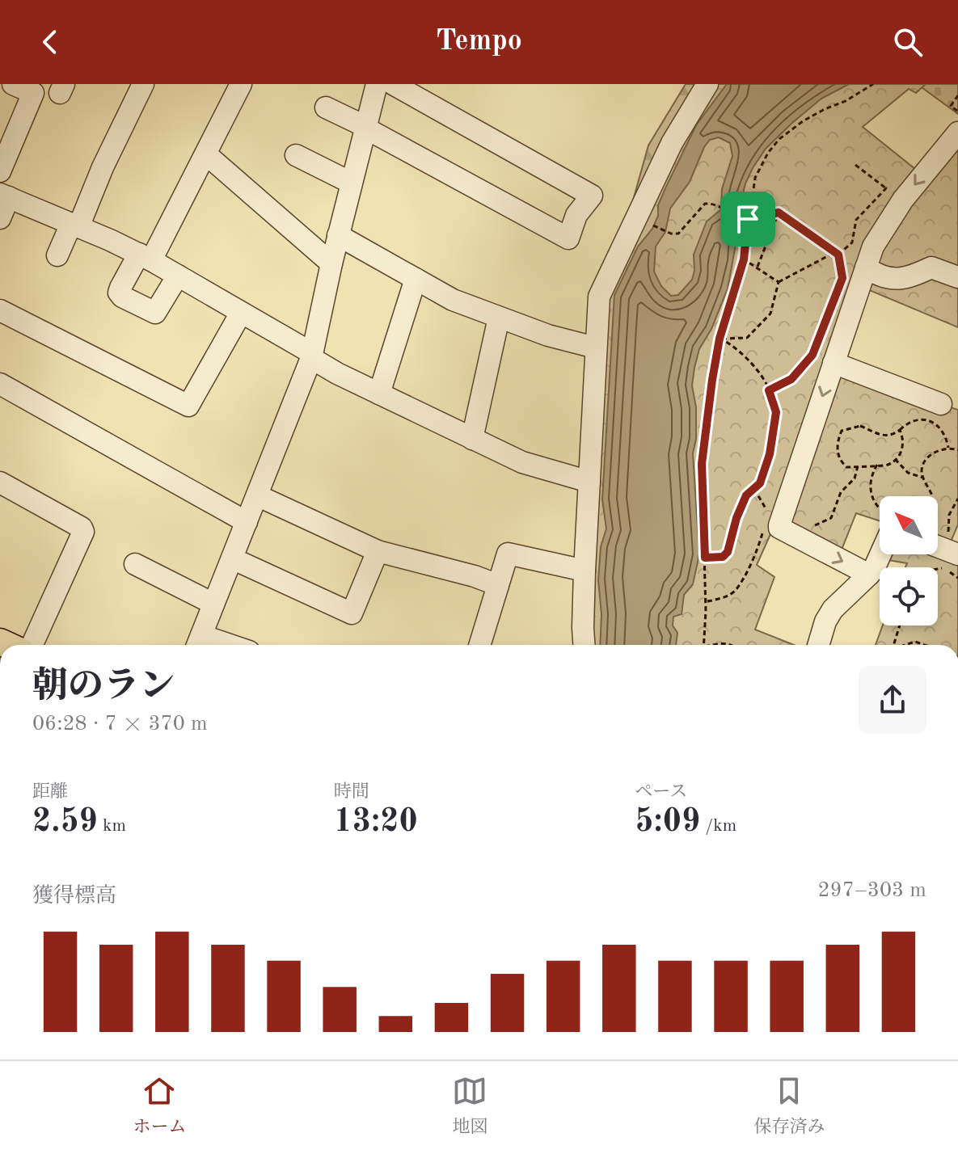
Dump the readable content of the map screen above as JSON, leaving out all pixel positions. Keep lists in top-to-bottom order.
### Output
{
  "north": "top left",
  "page": {
    "header": "Tempo",
    "heading": ["朝のラン", "06:28 · 7 × 370 m"],
    "stats": [
      ["距離", "2.59 km"],
      ["時間", "13:20"],
      ["ペース", "5:09 /km"]
    ],
    "chart": ["獲得標高", "297–303 m"],
    "tabs": ["ホーム", "地図", "保存済み"]
  }
}
